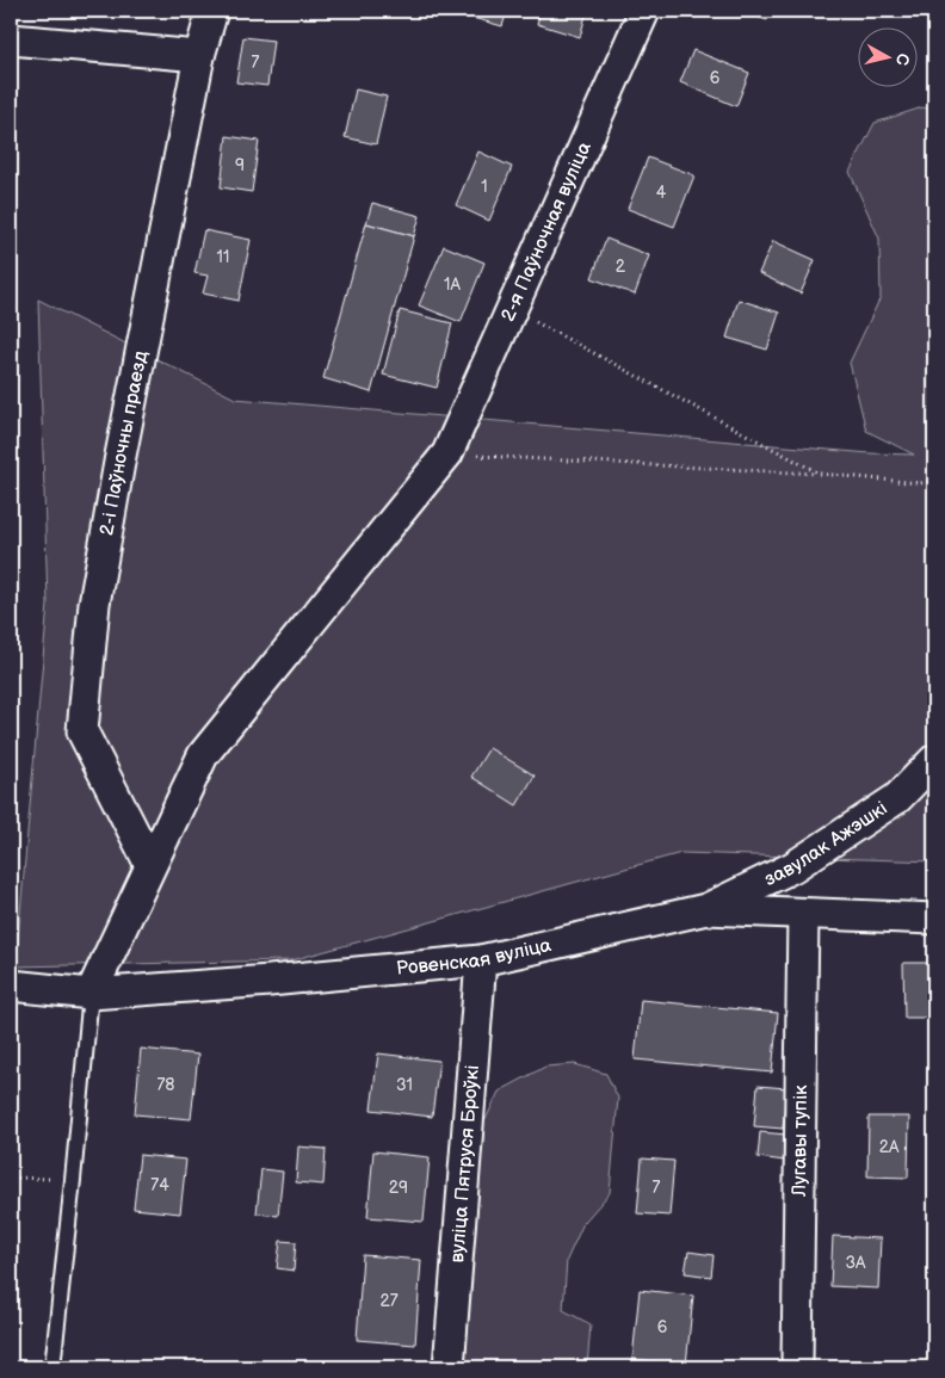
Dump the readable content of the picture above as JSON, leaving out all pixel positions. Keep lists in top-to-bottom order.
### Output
{
  "streets": {
    "street": [
      "2-я Паўночная вуліца",
      "2-і Паўночны праезд",
      "завулак Ажэшкі",
      "Ровенская вуліца",
      "Лугавы тупік",
      "вуліца Пятруся Броўкі"
    ]
  },
  "crossings": [
    ["2-я Паўночная вуліца", "2-і Паўночны праезд"],
    ["2-я Паўночная вуліца", "Ровенская вуліца"],
    ["завулак Ажэшкі", "Ровенская вуліца"],
    ["Ровенская вуліца", "Лугавы тупік"],
    ["Ровенская вуліца", "вуліца Пятруся Броўкі"]
  ],
  "house_numbers": [
    "7",
    "6",
    "9",
    "1",
    "4",
    "11",
    "2",
    "1А",
    "78",
    "31",
    "2А",
    "74",
    "29",
    "7",
    "3А",
    "27",
    "6"
  ],
  "north": "right"
}
